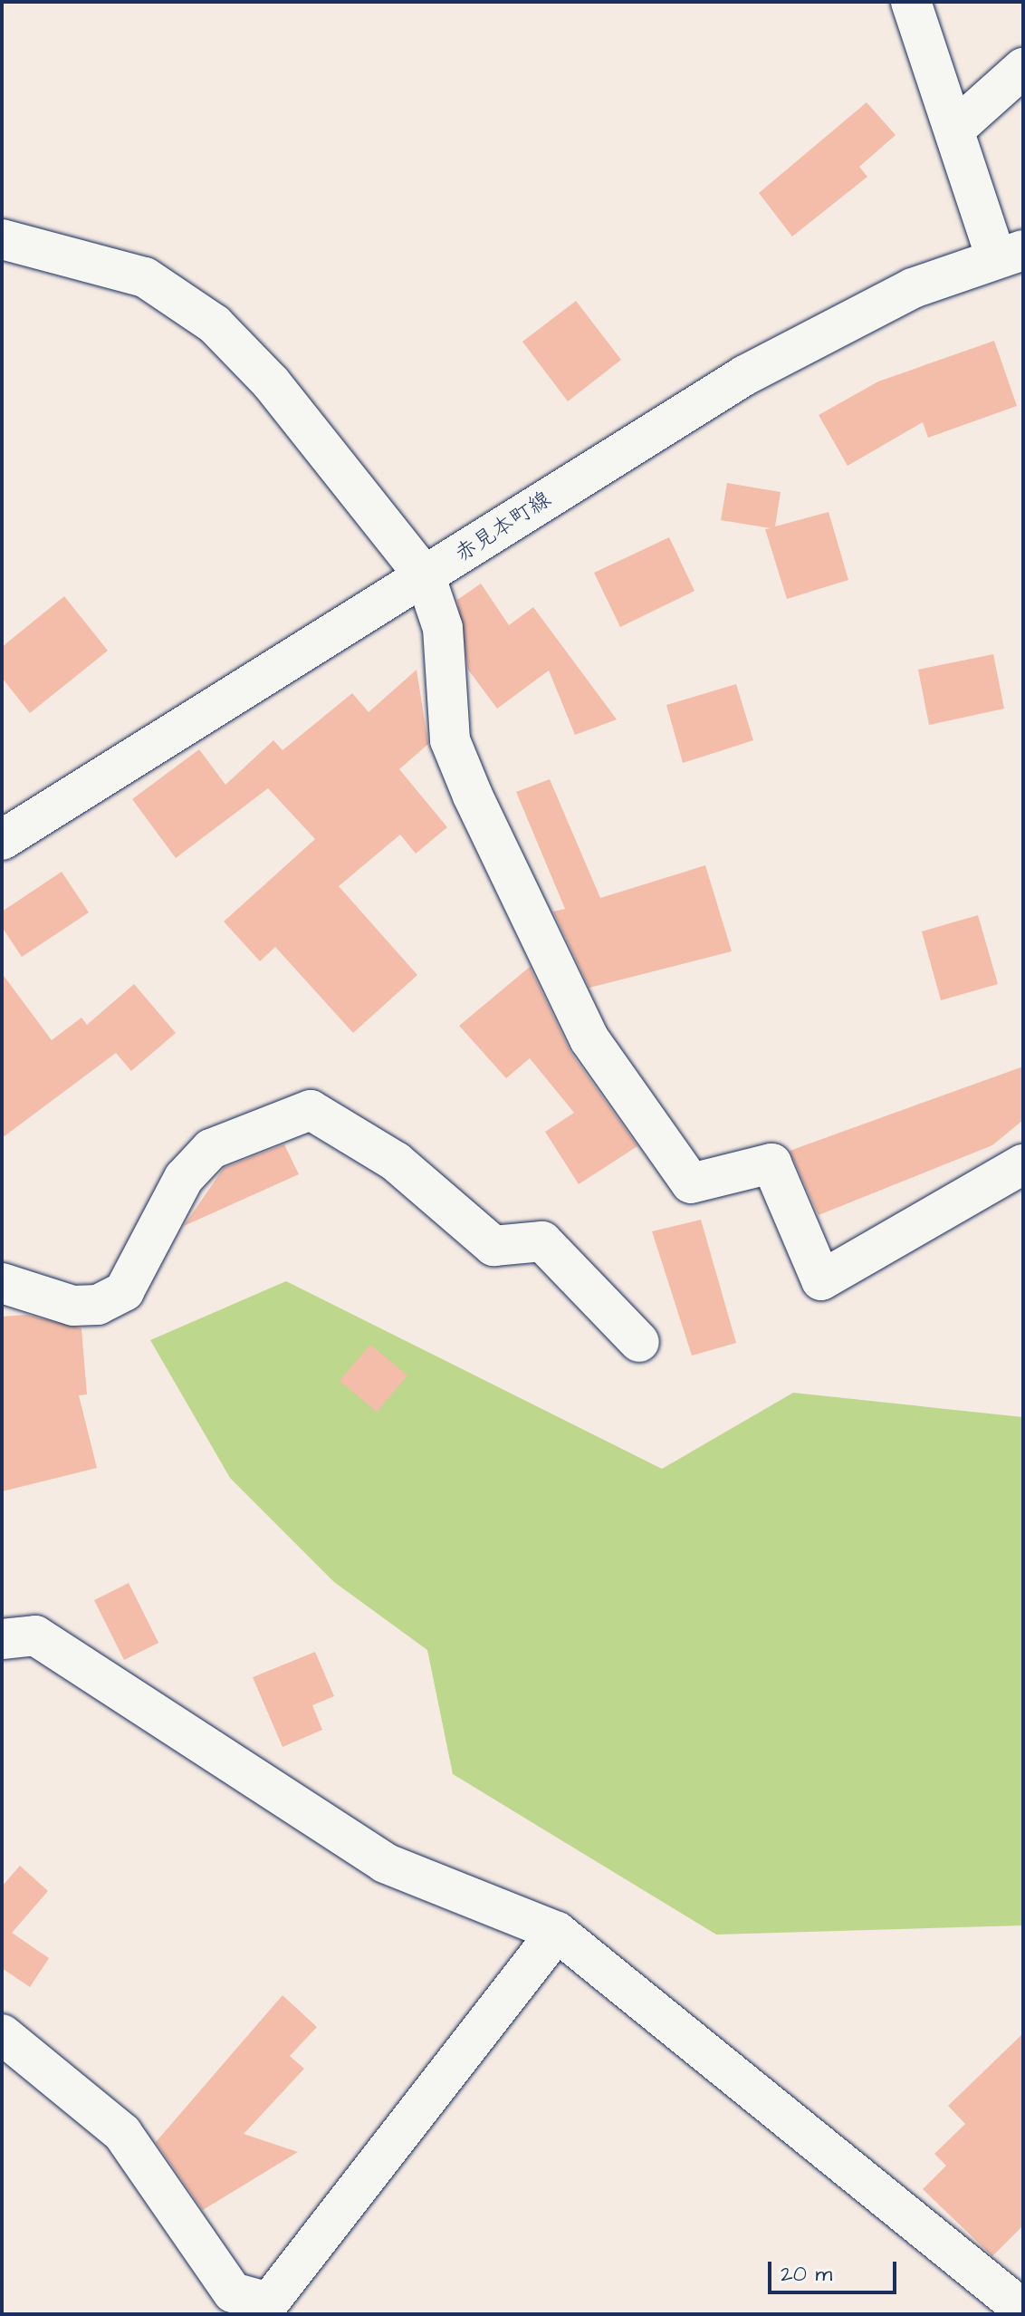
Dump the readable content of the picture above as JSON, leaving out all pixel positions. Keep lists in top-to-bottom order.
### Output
{
  "streets": {
    "main road": ["赤見本町線"]
  },
  "scale_bar": "20 m"
}
